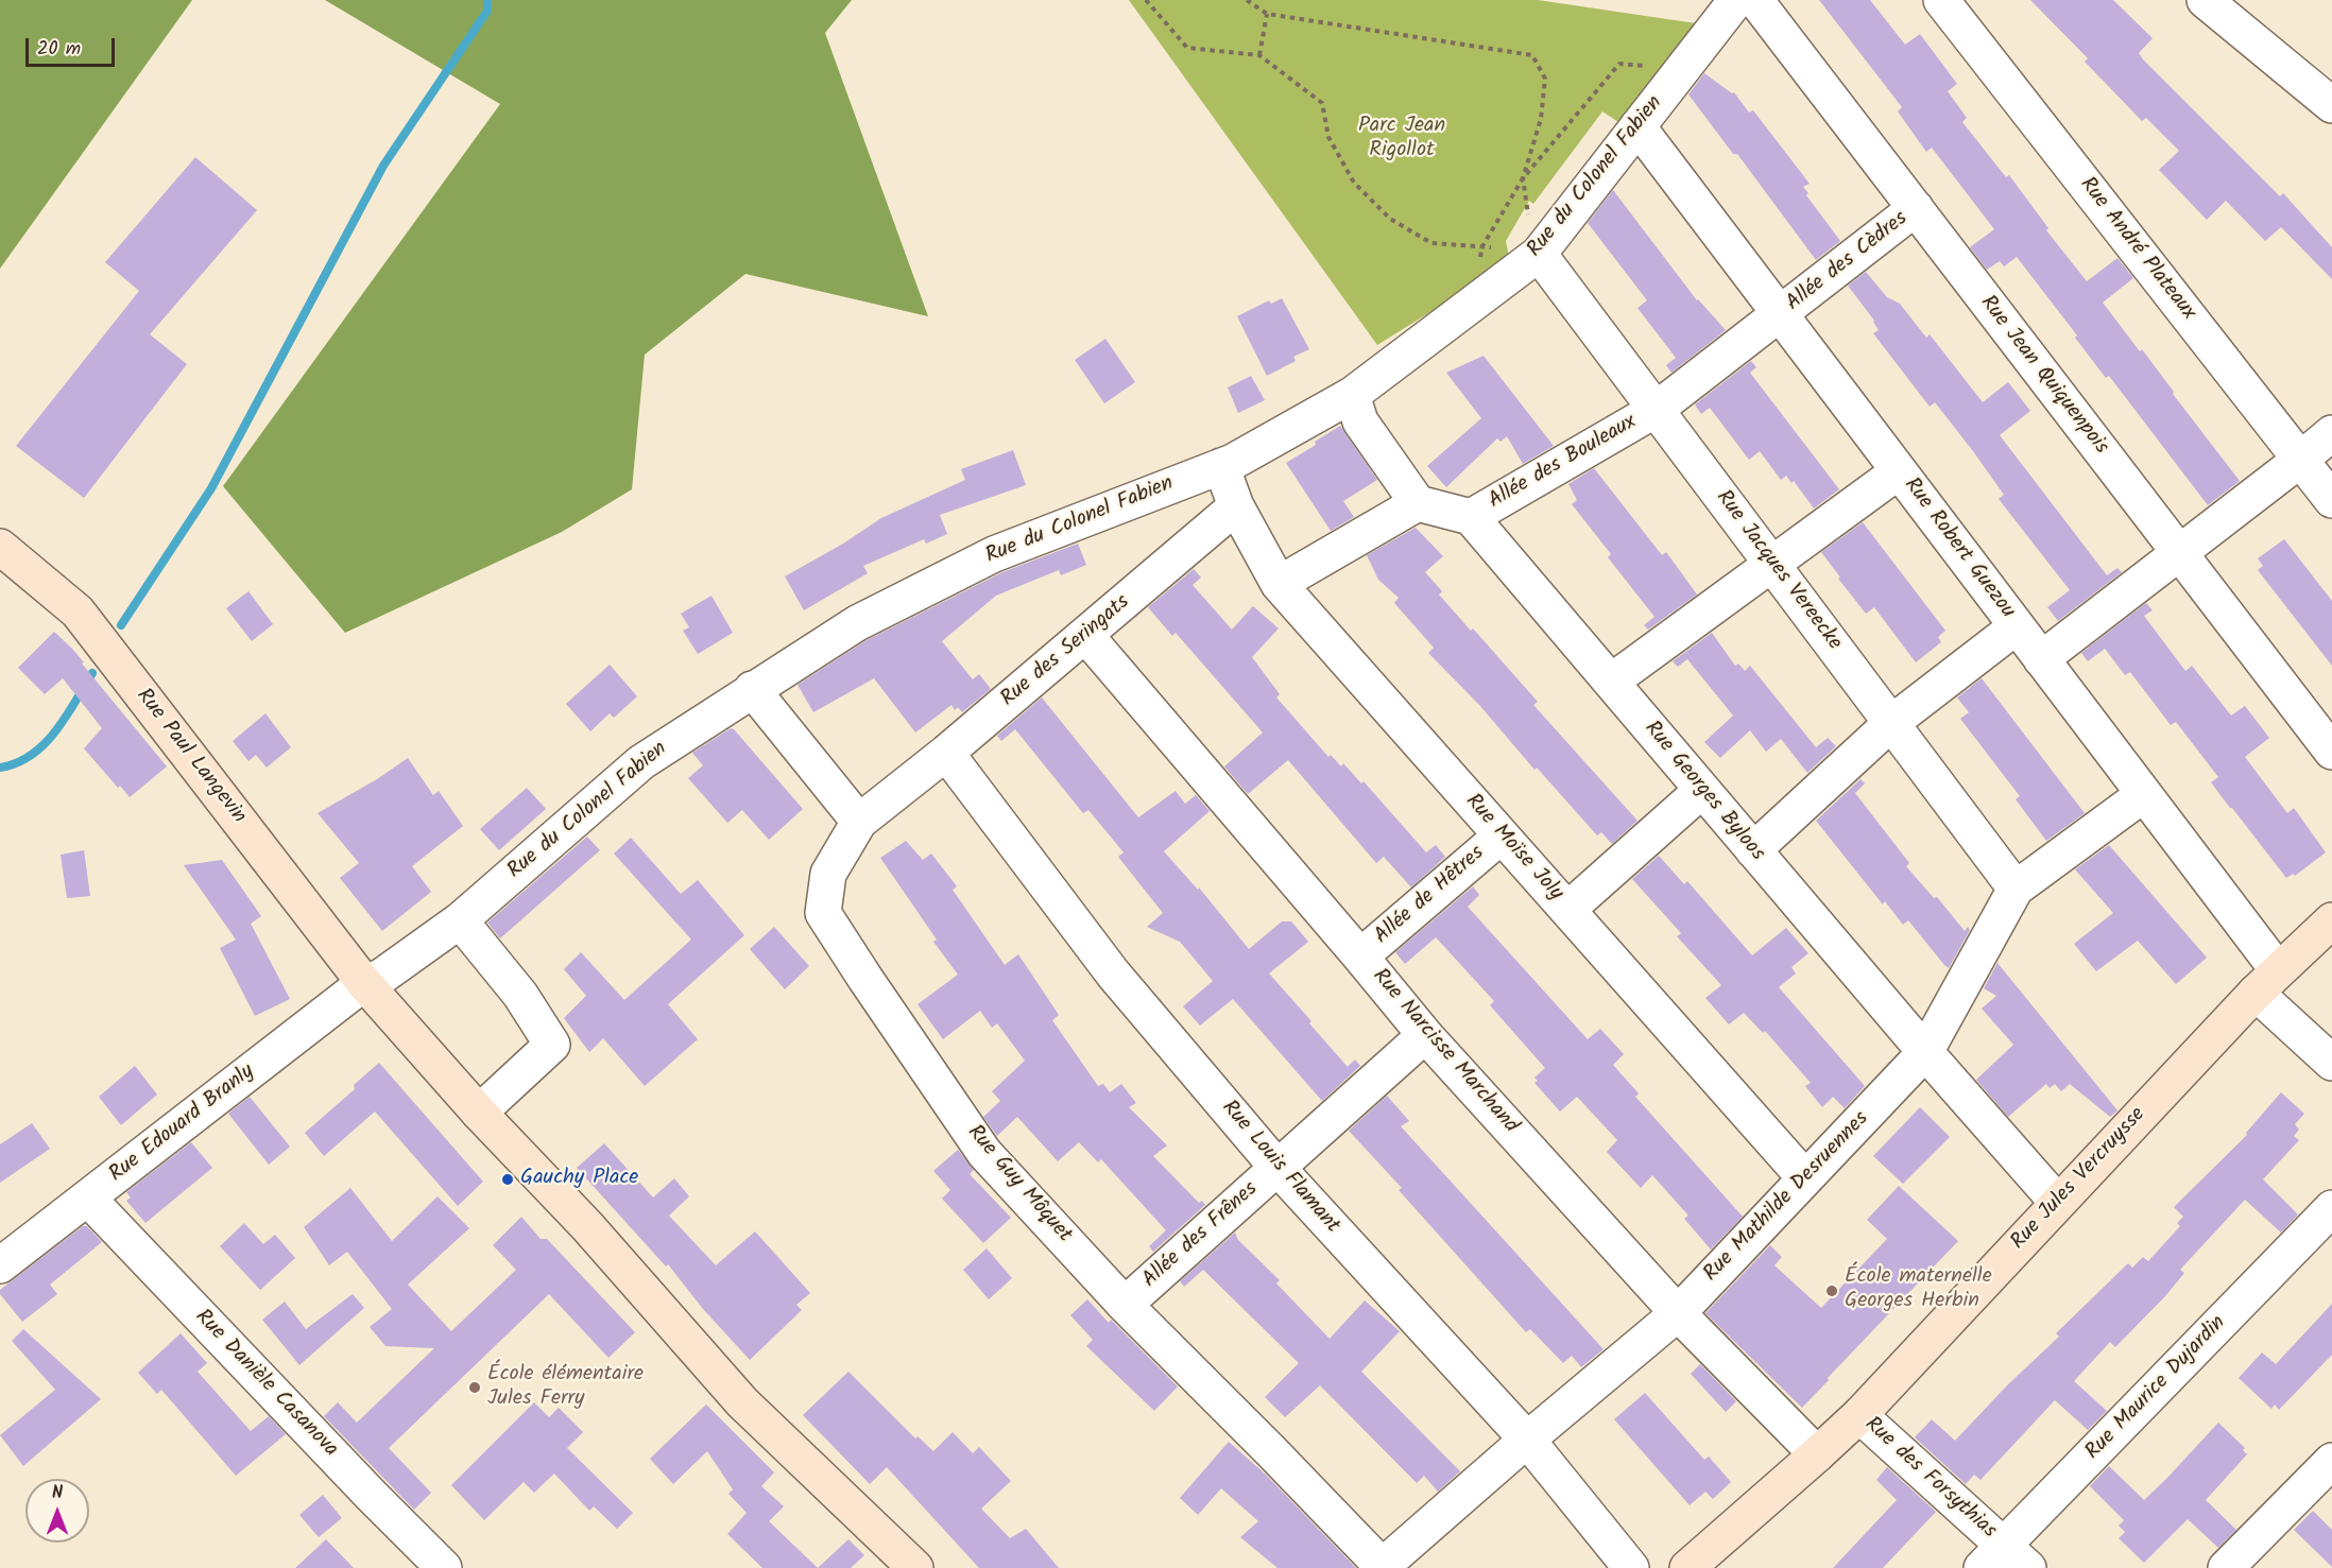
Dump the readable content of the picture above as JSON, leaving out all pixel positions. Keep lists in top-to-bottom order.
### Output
{
  "streets": {
    "main road": ["Rue Paul Langevin", "Rue Jules Vercruysse"],
    "street": [
      "Rue du Colonel Fabien",
      "Rue André Plateaux",
      "Allée des Cèdres",
      "Rue Jean Quiquenpois",
      "Allée des Bouleaux",
      "Rue Robert Guezou",
      "Rue Jacques Vereecke",
      "Rue des Seringats",
      "Rue Georges Byloos",
      "Rue Moïse Joly",
      "Allée de Hêtres",
      "Rue Narcisse Marchand",
      "Rue Edouard Branly",
      "Rue Louis Flamant",
      "Rue Guy Môquet",
      "Rue Mathilde Desruennes",
      "Allée des Frênes",
      "Rue Danièle Casanova",
      "Rue Maurice Dujardin",
      "Rue des Forsythias"
    ]
  },
  "crossings": [
    ["Rue du Colonel Fabien", "Rue Robert Guezou"],
    ["Rue du Colonel Fabien", "Rue Jacques Vereecke"],
    ["Rue du Colonel Fabien", "Rue Paul Langevin"],
    ["Rue du Colonel Fabien", "Rue Edouard Branly"],
    ["Allée des Cèdres", "Rue Jean Quiquenpois"],
    ["Allée des Cèdres", "Allée des Bouleaux"],
    ["Allée des Cèdres", "Rue Robert Guezou"],
    ["Allée des Cèdres", "Rue Jacques Vereecke"],
    ["Allée des Bouleaux", "Rue Jacques Vereecke"],
    ["Allée des Bouleaux", "Rue Georges Byloos"],
    ["Rue Robert Guezou", "Rue Jules Vercruysse"],
    ["Rue Robert Guezou", "Rue Mathilde Desruennes"],
    ["Rue Jacques Vereecke", "Rue Mathilde Desruennes"],
    ["Rue des Seringats", "Rue Moïse Joly"],
    ["Rue des Seringats", "Rue Narcisse Marchand"],
    ["Rue des Seringats", "Rue Louis Flamant"],
    ["Rue des Seringats", "Rue Guy Môquet"],
    ["Rue Paul Langevin", "Rue Edouard Branly"],
    ["Rue Georges Byloos", "Rue Jules Vercruysse"],
    ["Rue Georges Byloos", "Rue Mathilde Desruennes"],
    ["Rue Moïse Joly", "Allée de Hêtres"],
    ["Rue Moïse Joly", "Rue Mathilde Desruennes"],
    ["Allée de Hêtres", "Rue Narcisse Marchand"],
    ["Rue Narcisse Marchand", "Rue Jules Vercruysse"],
    ["Rue Narcisse Marchand", "Rue Mathilde Desruennes"],
    ["Rue Narcisse Marchand", "Allée des Frênes"],
    ["Rue Edouard Branly", "Rue Danièle Casanova"],
    ["Rue Louis Flamant", "Rue Mathilde Desruennes"],
    ["Rue Louis Flamant", "Allée des Frênes"],
    ["Rue Jules Vercruysse", "Rue des Forsythias"],
    ["Rue Guy Môquet", "Rue Mathilde Desruennes"],
    ["Rue Guy Môquet", "Allée des Frênes"],
    ["Rue Maurice Dujardin", "Rue des Forsythias"]
  ],
  "parks": ["Parc Jean Rigollot"],
  "places": ["Gauchy Place", "École maternelle Georges Herbin", "École élémentaire Jules Ferry"],
  "scale_bar": "20 m",
  "north": "top"
}
